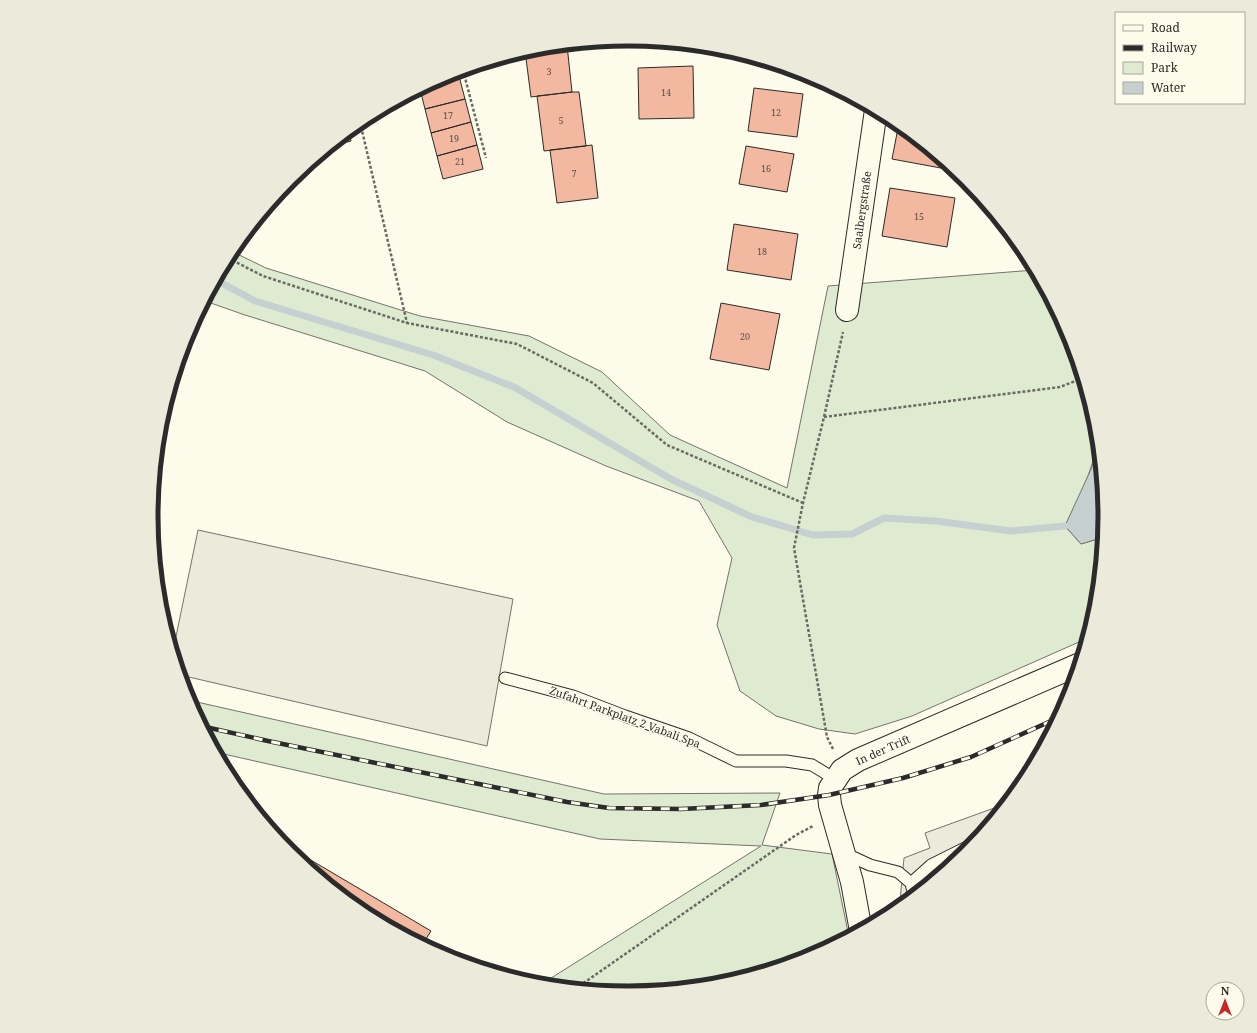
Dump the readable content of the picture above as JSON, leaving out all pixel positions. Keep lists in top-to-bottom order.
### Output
{
  "streets": {
    "street": ["Saalbergstraße", "In der Trift"],
    "lane": ["Zufahrt Parkplatz 2 Vabali Spa"]
  },
  "crossings": [
    ["Zufahrt Parkplatz 2 Vabali Spa", "In der Trift"]
  ],
  "house_numbers": [
    "3",
    "14",
    "12",
    "17",
    "5",
    "19",
    "21",
    "16",
    "7",
    "15",
    "18",
    "20"
  ],
  "legend": [
    "Road",
    "Railway",
    "Park",
    "Water"
  ],
  "north": "top"
}
